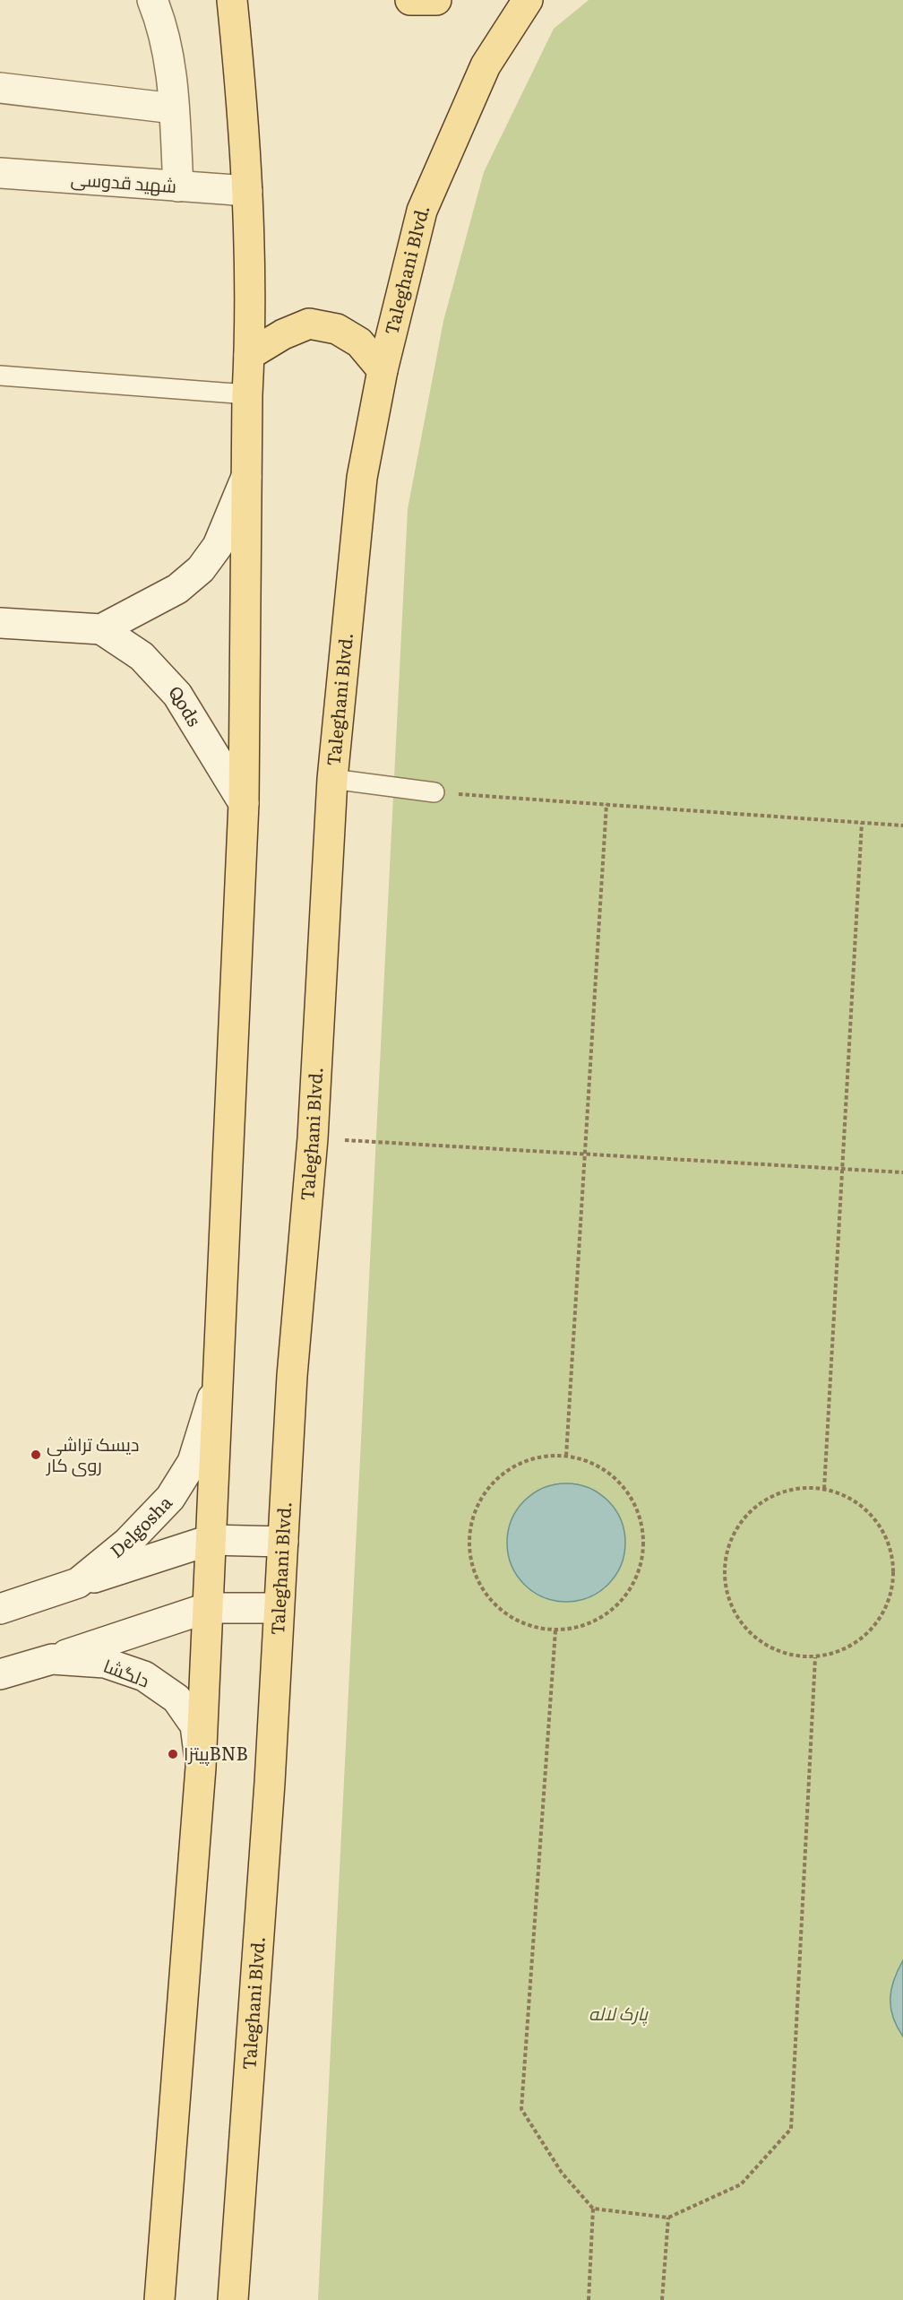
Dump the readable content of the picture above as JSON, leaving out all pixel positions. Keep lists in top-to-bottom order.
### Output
{
  "streets": {
    "main road": ["Taleghani Blvd."],
    "street": [
      "شهید قدوسی",
      "Qods",
      "Delgosha",
      "دلگشا"
    ]
  },
  "parks": ["پارک لاله"],
  "places": ["دیسک تراشی روی کار", "پیتزاBNB"]
}
